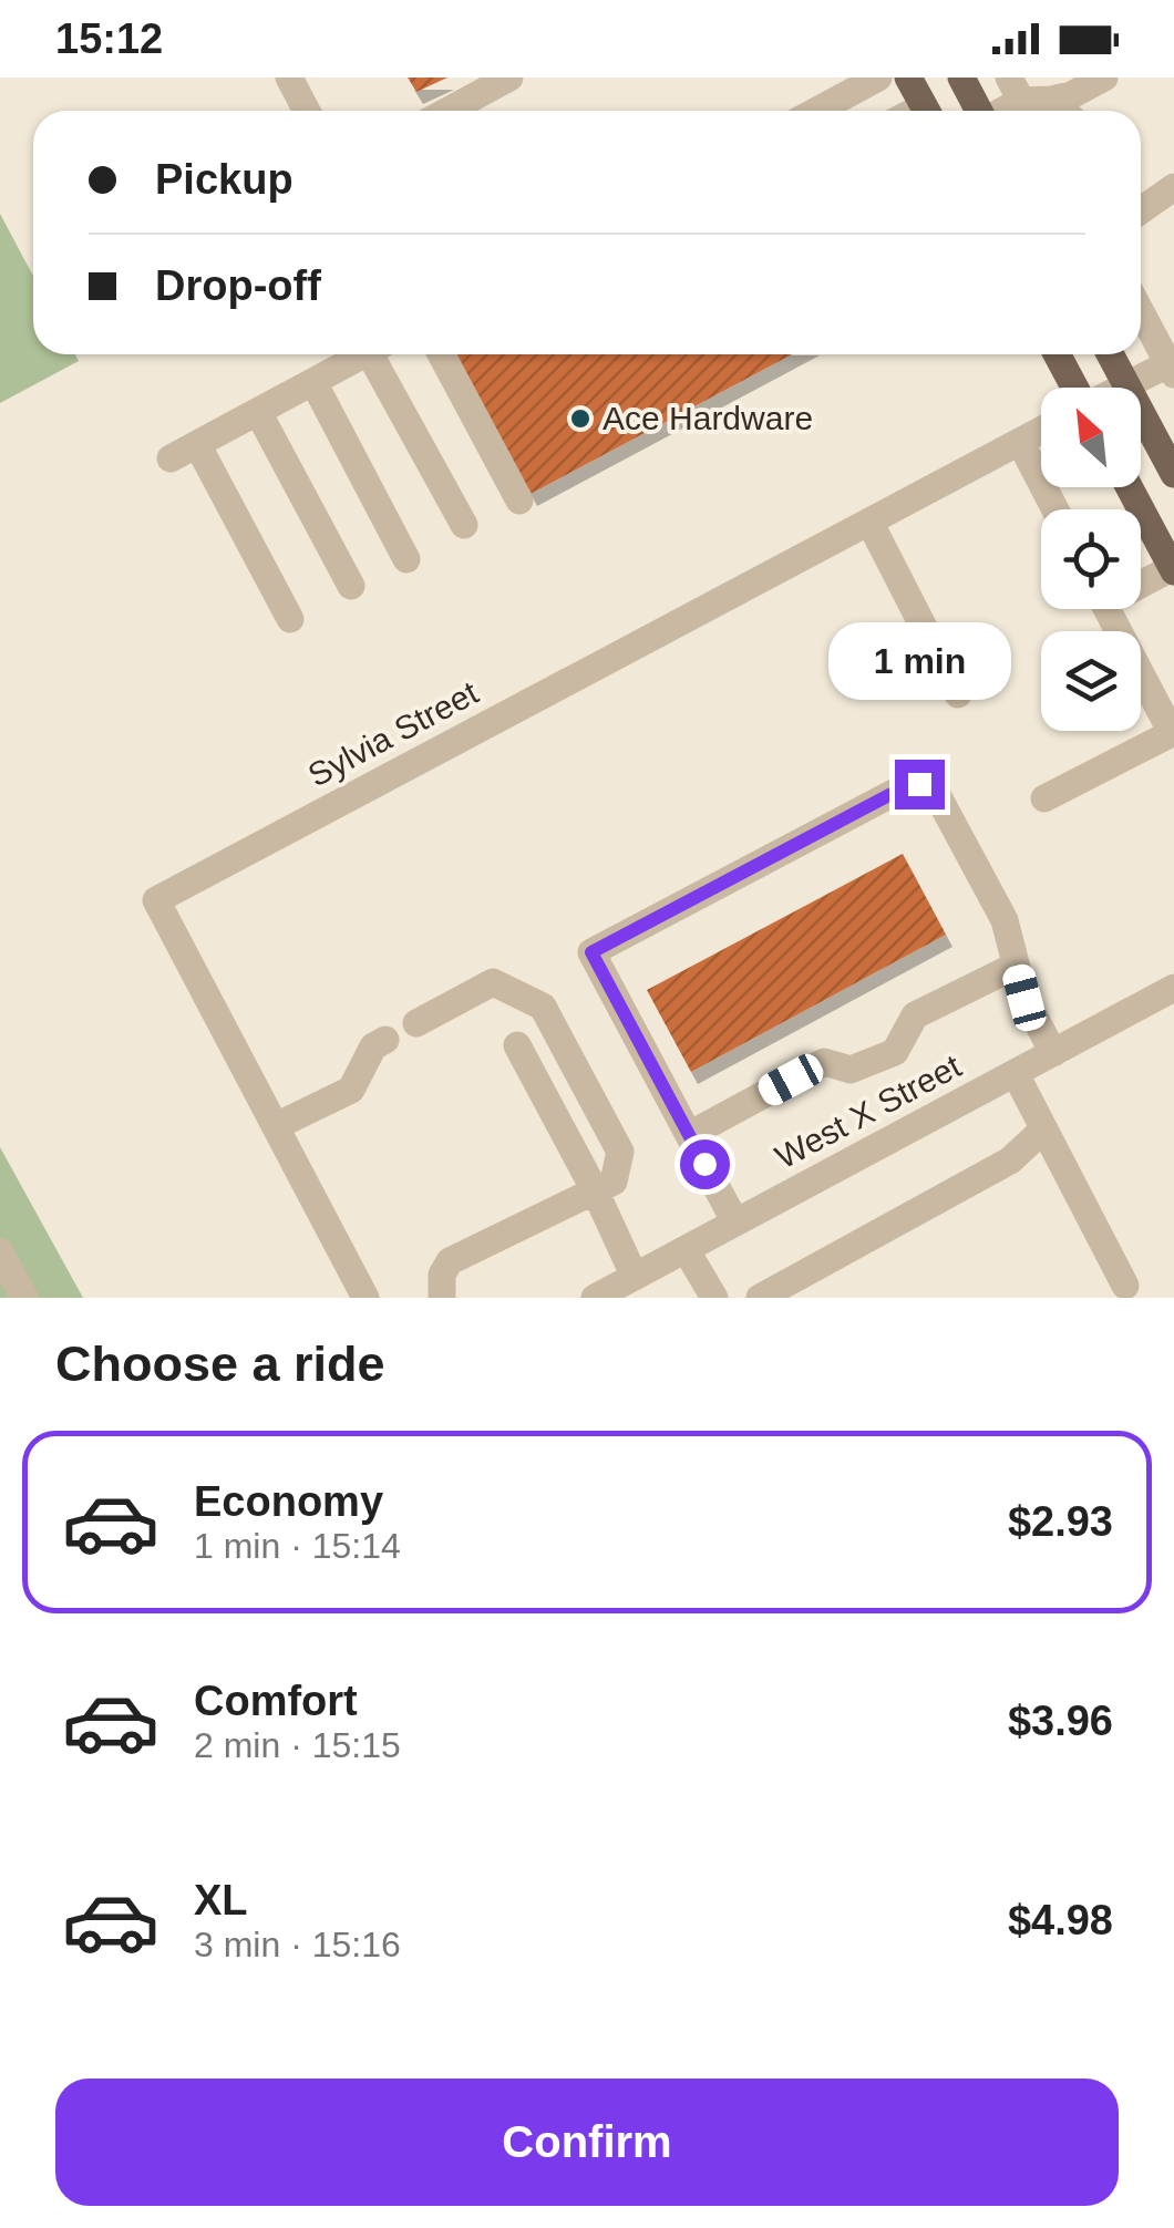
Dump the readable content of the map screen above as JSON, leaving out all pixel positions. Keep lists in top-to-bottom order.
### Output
{
  "streets": {
    "street": ["Sylvia Street", "West X Street"]
  },
  "places": ["Ace Hardware"],
  "north": "top left",
  "page": {
    "status": "15:12",
    "banner": ["Pickup", "Drop-off"],
    "bubble": "1 min",
    "heading": "Choose a ride",
    "list": [
      {
        "name": "Economy",
        "note": "1 min · 15:14",
        "value": "$2.93"
      },
      {
        "name": "Comfort",
        "note": "2 min · 15:15",
        "value": "$3.96"
      },
      {
        "name": "XL",
        "note": "3 min · 15:16",
        "value": "$4.98"
      }
    ],
    "buttons": "Confirm"
  }
}
